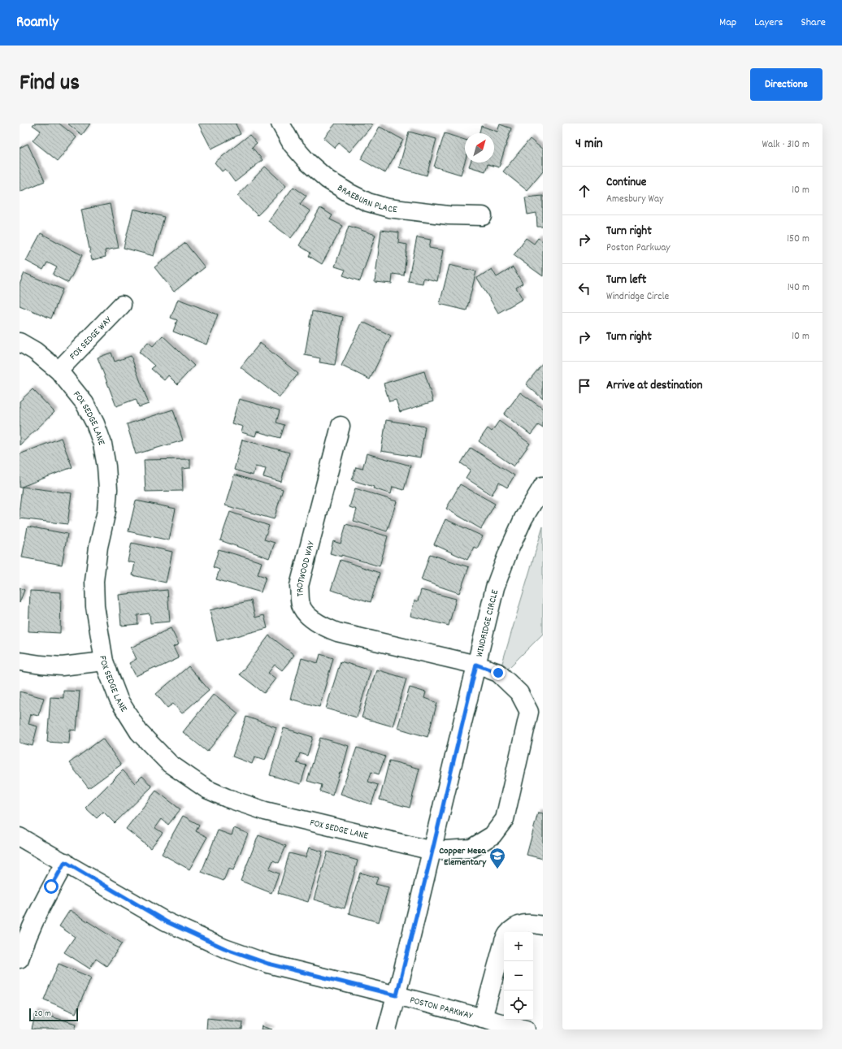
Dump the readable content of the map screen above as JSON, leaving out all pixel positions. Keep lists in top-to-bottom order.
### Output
{
  "streets": {
    "street": [
      "BRAEBURN PLACE",
      "FOX SEDGE WAY",
      "FOX SEDGE LANE",
      "TROTWOOD WAY",
      "WINDRIDGE CIRCLE",
      "POSTON PARKWAY"
    ]
  },
  "crossings": [
    ["FOX SEDGE WAY", "FOX SEDGE LANE"],
    ["FOX SEDGE LANE", "TROTWOOD WAY"],
    ["FOX SEDGE LANE", "WINDRIDGE CIRCLE"],
    ["TROTWOOD WAY", "WINDRIDGE CIRCLE"],
    ["WINDRIDGE CIRCLE", "POSTON PARKWAY"]
  ],
  "places": {
    "school or university": ["Copper Mesa Elementary"]
  },
  "scale_bar": "20 m",
  "north": "top right",
  "page": {
    "header": "Roamly",
    "nav": ["Map", "Layers", "Share"],
    "title": "Find us",
    "buttons": "Directions",
    "heading": ["4 min", "Walk · 310 m"],
    "list": [
      ["Continue", "Amesbury Way", "10 m"],
      ["Turn right", "Poston Parkway", "150 m"],
      ["Turn left", "Windridge Circle", "140 m"],
      ["Turn right", "10 m"],
      "Arrive at destination"
    ],
    "map_buttons": ["+", "−"],
    "scale": "20 m"
  }
}
